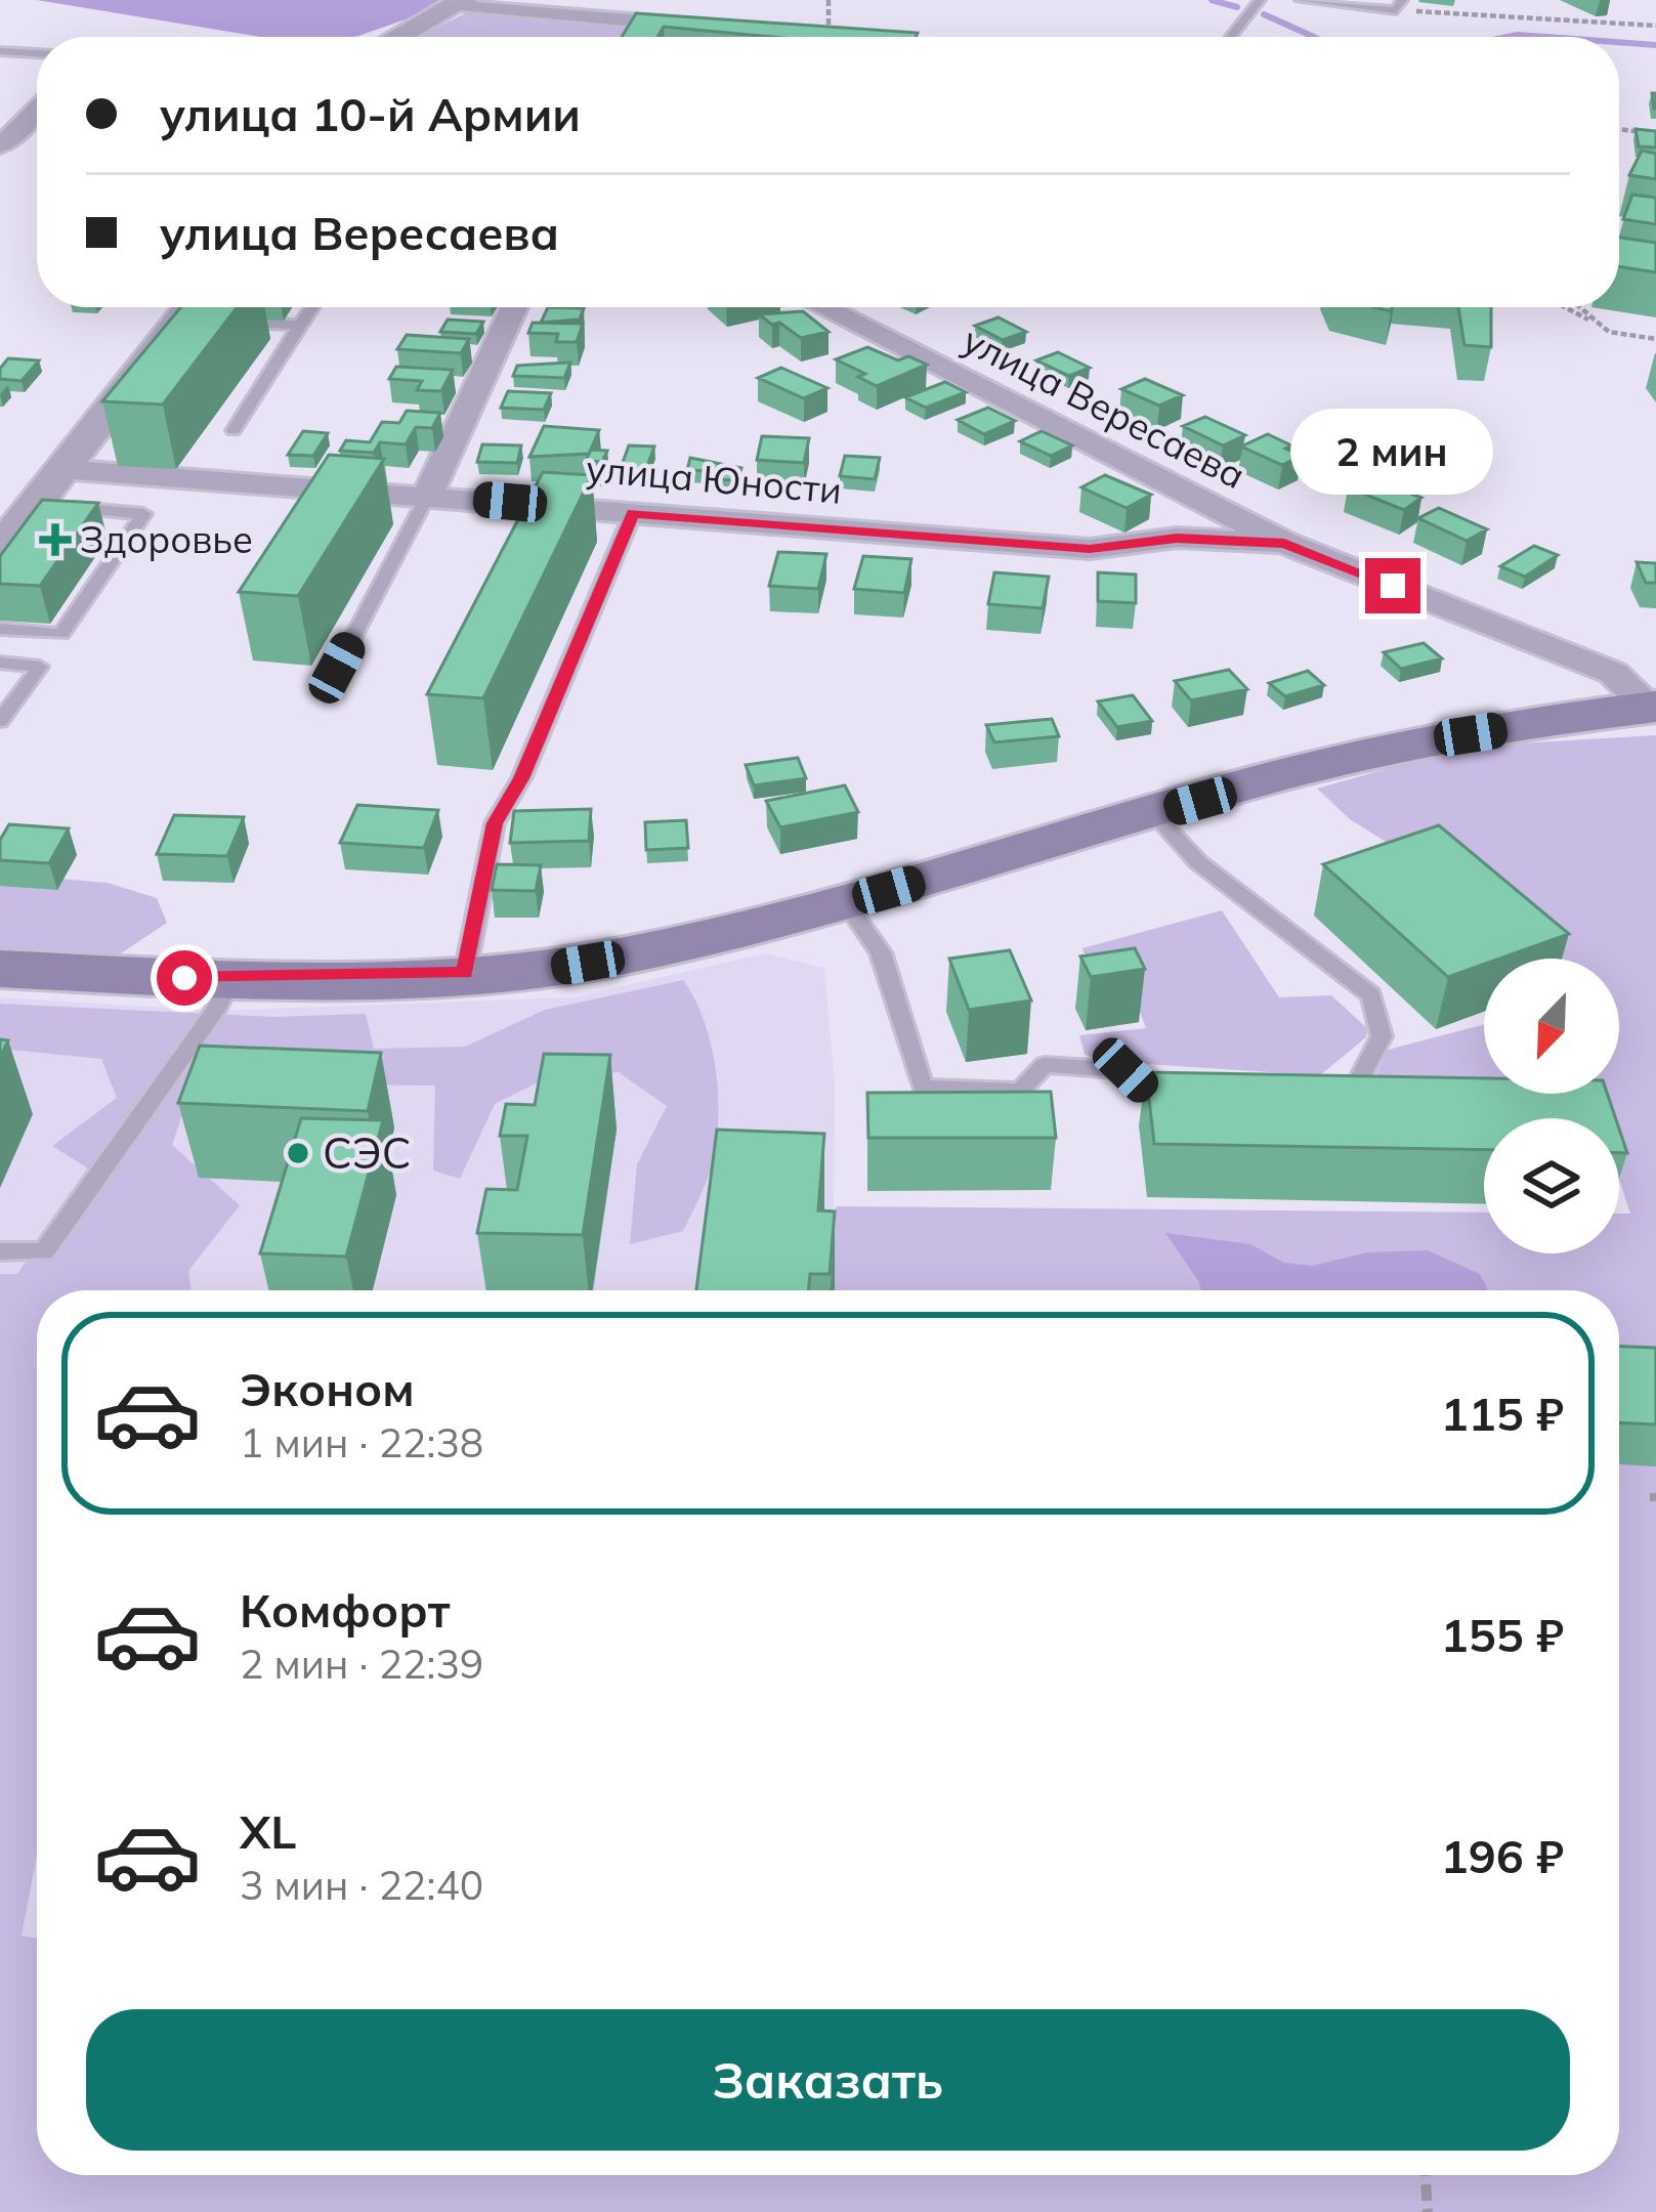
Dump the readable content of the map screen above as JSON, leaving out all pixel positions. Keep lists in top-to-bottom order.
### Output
{
  "streets": {
    "street": ["улица Вересаева", "улица Юности"]
  },
  "crossings": [
    ["улица Вересаева", "улица Юности"]
  ],
  "places": {
    "health": ["Здоровье"],
    "other": ["СЭС"]
  },
  "north": "bottom left",
  "page": {
    "banner": ["улица 10-й Армии", "улица Вересаева"],
    "bubble": "2 мин",
    "list": [
      {
        "name": "Эконом",
        "note": "1 мин · 22:38",
        "value": "115 ₽"
      },
      {
        "name": "Комфорт",
        "note": "2 мин · 22:39",
        "value": "155 ₽"
      },
      {
        "name": "XL",
        "note": "3 мин · 22:40",
        "value": "196 ₽"
      }
    ],
    "buttons": "Заказать"
  }
}
